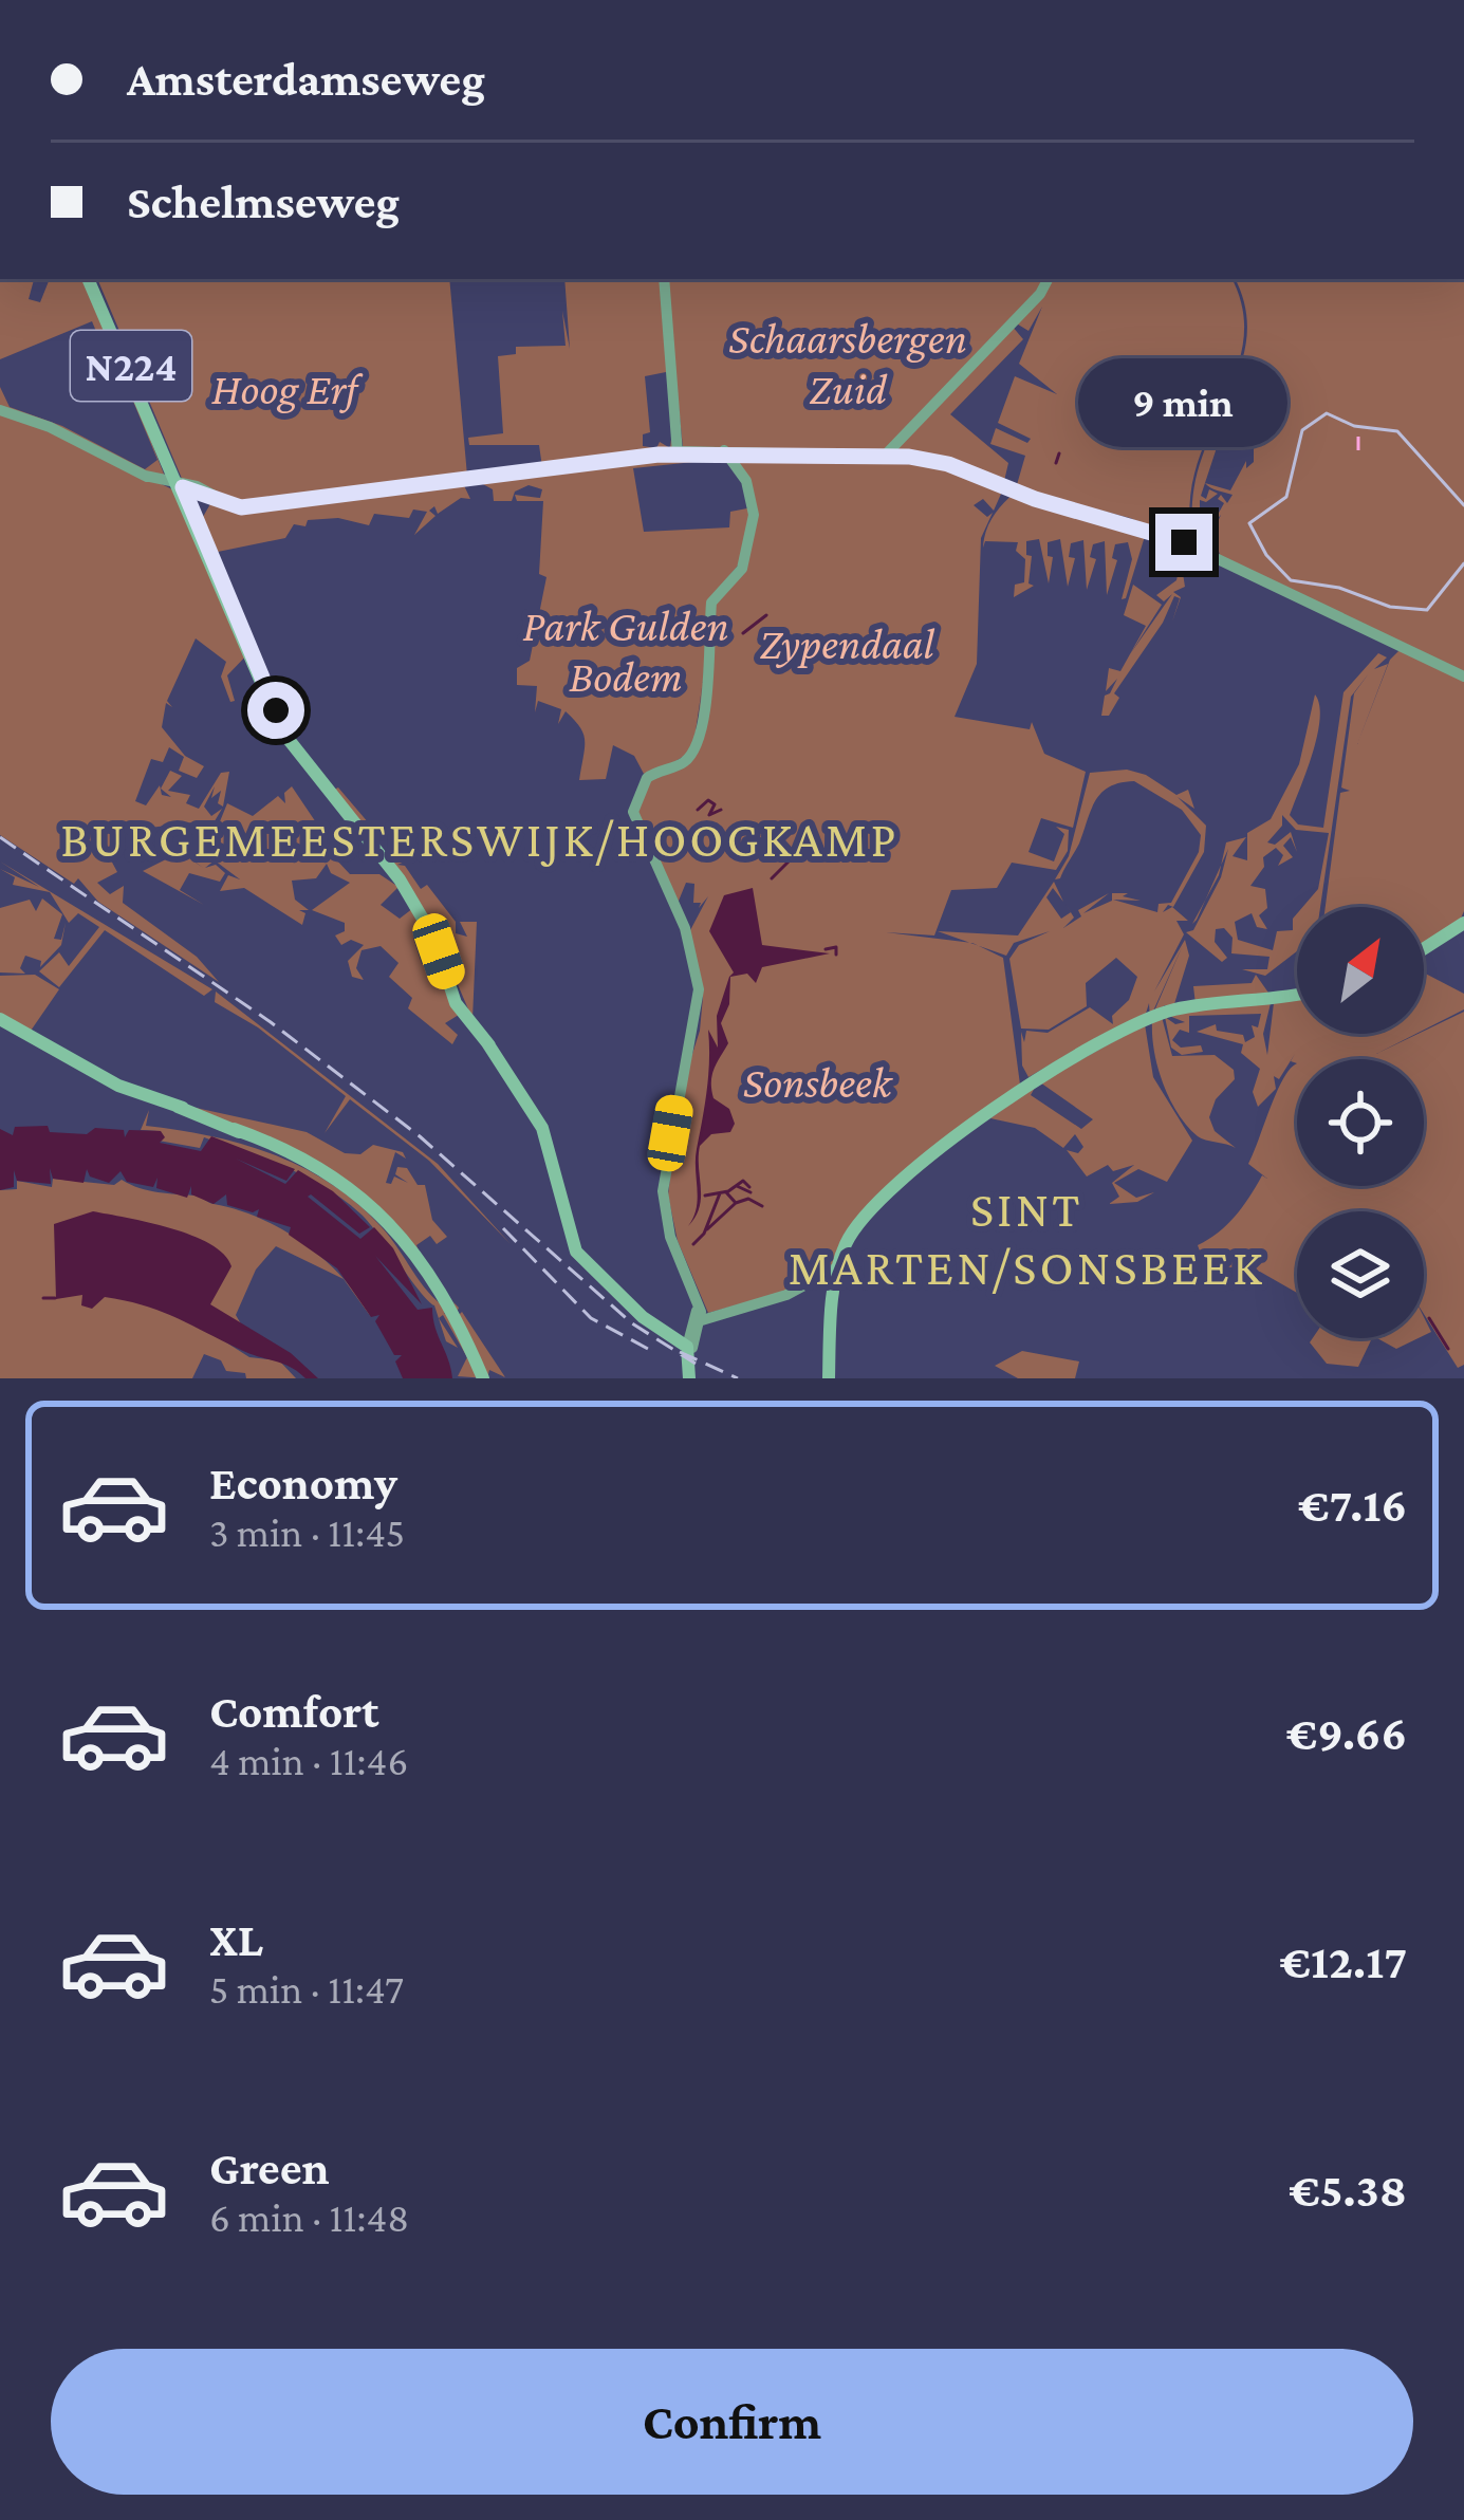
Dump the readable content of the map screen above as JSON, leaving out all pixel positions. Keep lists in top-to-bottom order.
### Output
{
  "streets": {
    "main road": ["N224"]
  },
  "districts": ["BURGEMEESTERSWIJK/HOOGKAMP", "SINT MARTEN/SONSBEEK"],
  "parks": [
    "Schaarsbergen Zuid",
    "Hoog Erf",
    "Park Gulden Bodem",
    "Zypendaal",
    "Sonsbeek"
  ],
  "north": "top right",
  "page": {
    "banner": ["Amsterdamseweg", "Schelmseweg"],
    "bubble": "9 min",
    "list": [
      {
        "name": "Economy",
        "note": "3 min · 11:45",
        "value": "€7.16"
      },
      {
        "name": "Comfort",
        "note": "4 min · 11:46",
        "value": "€9.66"
      },
      {
        "name": "XL",
        "note": "5 min · 11:47",
        "value": "€12.17"
      },
      {
        "name": "Green",
        "note": "6 min · 11:48",
        "value": "€5.38"
      }
    ],
    "buttons": "Confirm"
  }
}
